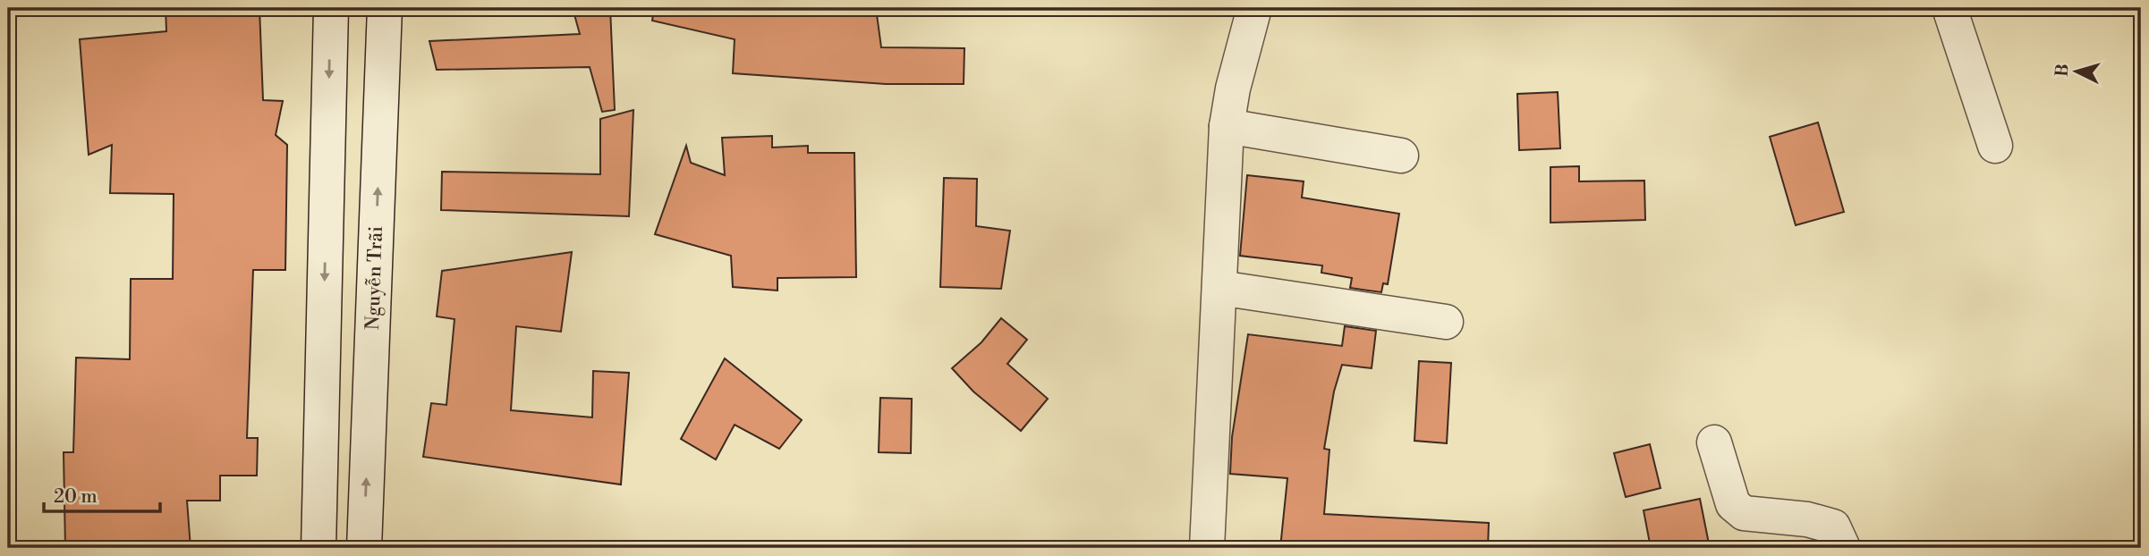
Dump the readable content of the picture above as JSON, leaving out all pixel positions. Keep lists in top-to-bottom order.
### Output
{
  "streets": {
    "street": ["Nguyễn Trãi"]
  },
  "scale_bar": "20 m",
  "north": "left"
}
